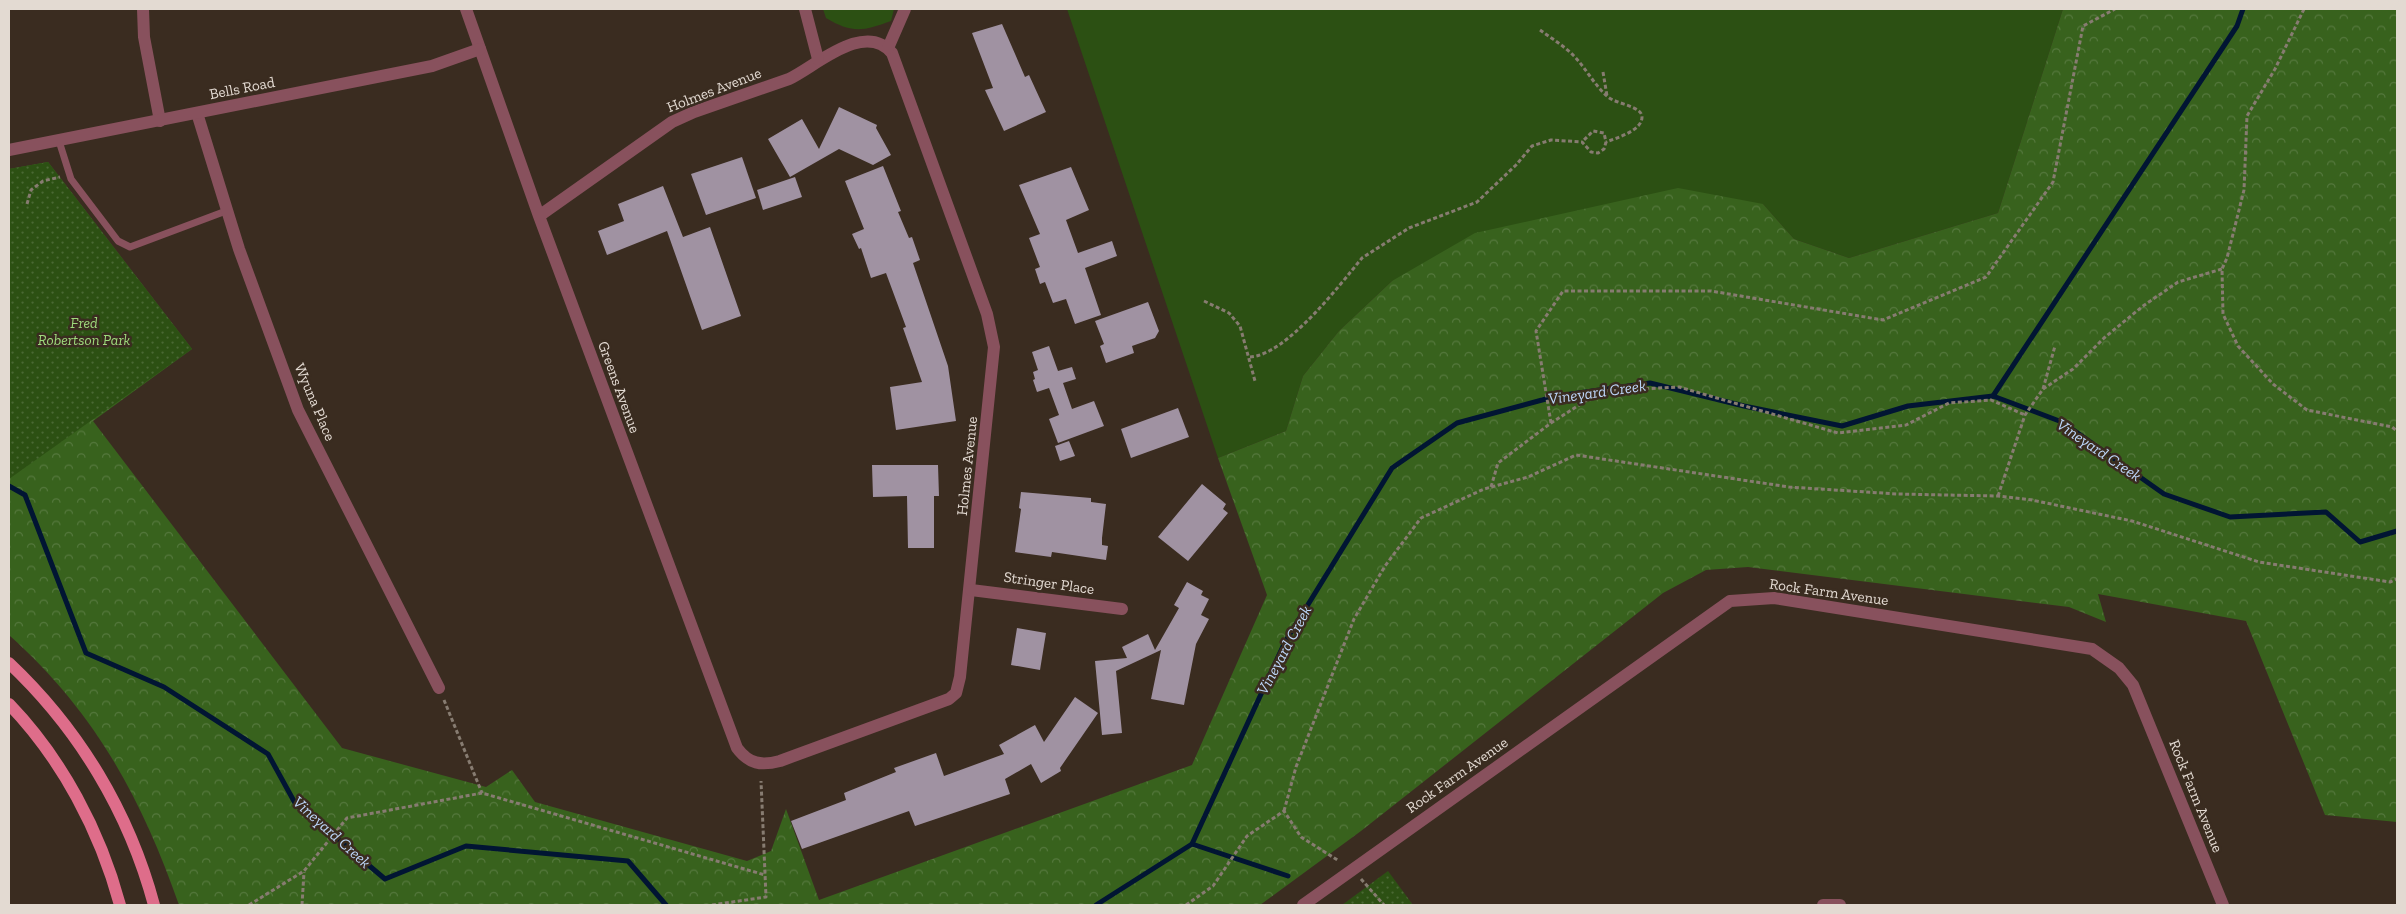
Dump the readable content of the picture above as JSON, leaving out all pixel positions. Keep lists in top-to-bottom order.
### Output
{
  "streets": {
    "street": [
      "Bells Road",
      "Holmes Avenue",
      "Greens Avenue",
      "Wyuna Place",
      "Stringer Place",
      "Rock Farm Avenue"
    ]
  },
  "crossings": [
    ["Bells Road", "Greens Avenue"],
    ["Bells Road", "Wyuna Place"],
    ["Holmes Avenue", "Greens Avenue"],
    ["Holmes Avenue", "Stringer Place"]
  ],
  "water": ["Vineyard Creek"],
  "parks": ["Fred Robertson Park"]
}
